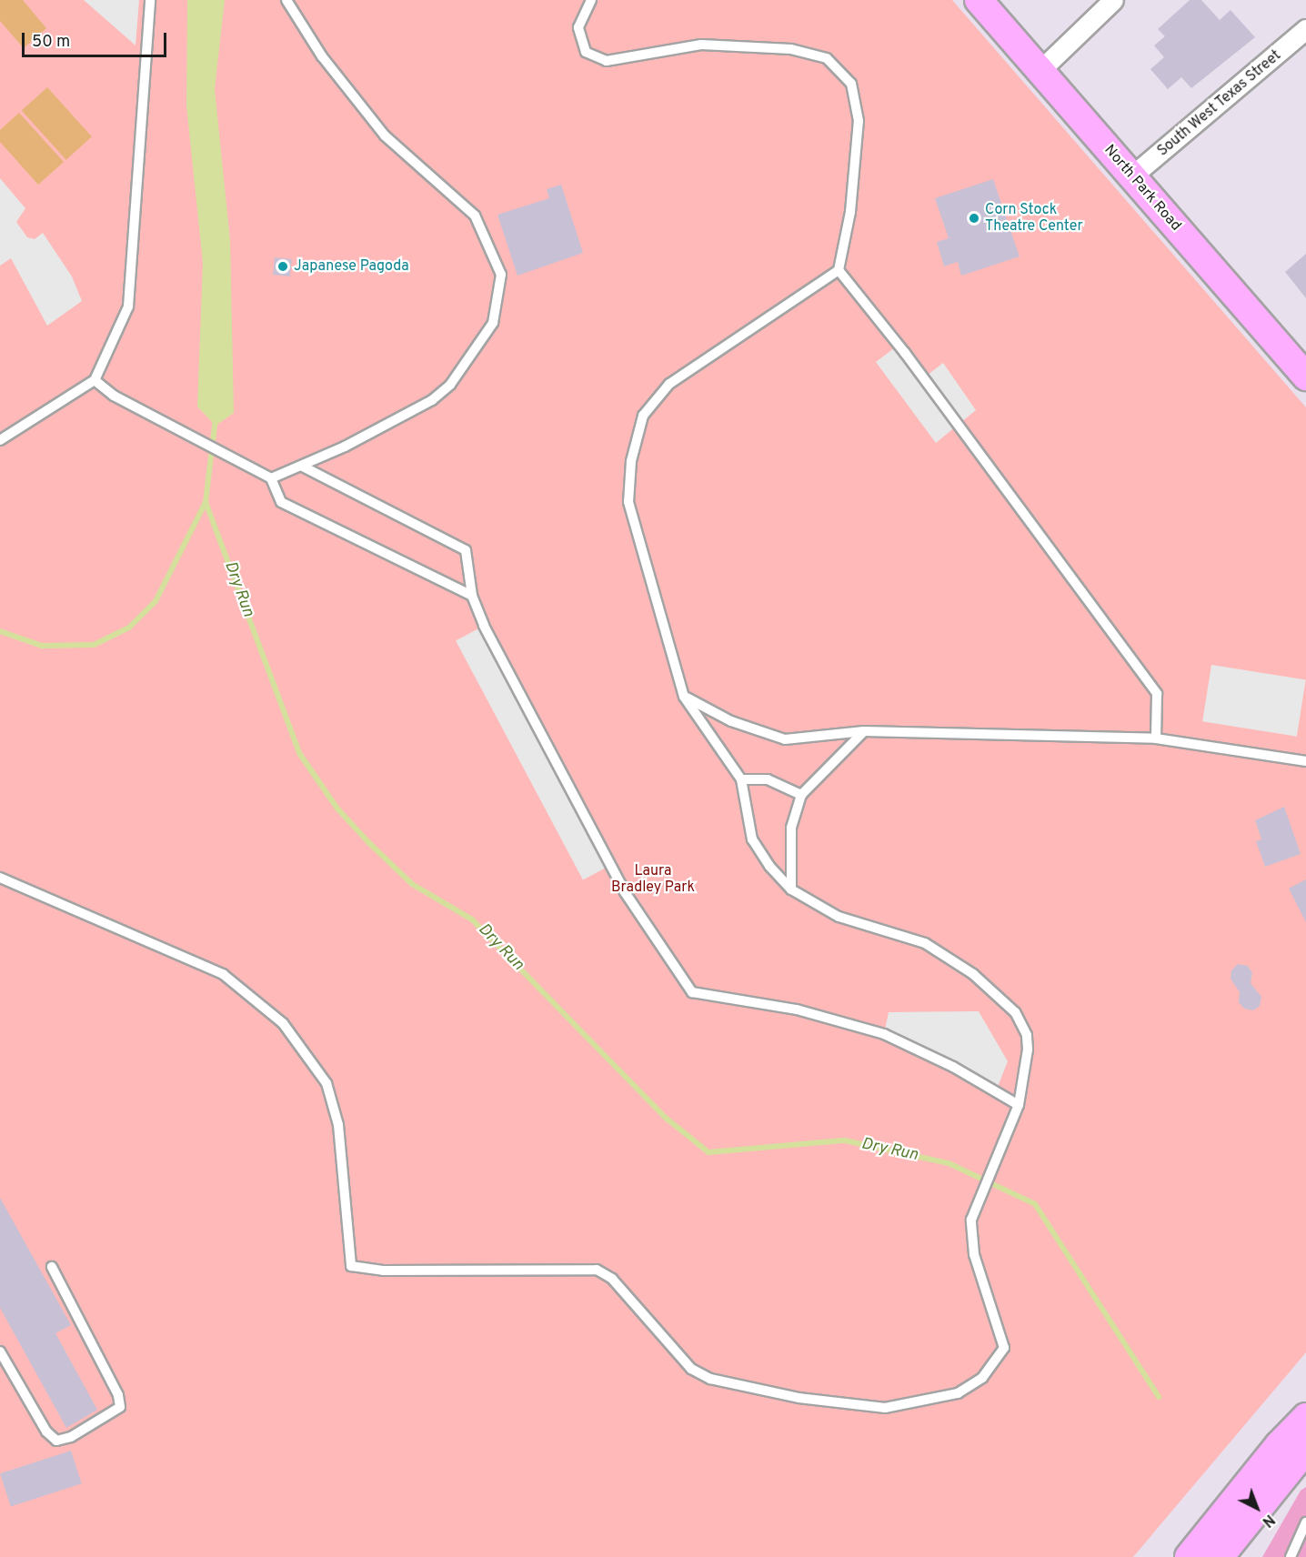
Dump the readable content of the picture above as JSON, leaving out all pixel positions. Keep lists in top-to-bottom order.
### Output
{
  "streets": {
    "street": ["South West Texas Street", "North Park Road"]
  },
  "crossings": [
    ["South West Texas Street", "North Park Road"]
  ],
  "water": ["Dry Run"],
  "parks": ["Laura Bradley Park"],
  "places": ["Corn Stock Theatre Center", "Japanese Pagoda"],
  "scale_bar": "50 m",
  "north": "bottom right"
}
